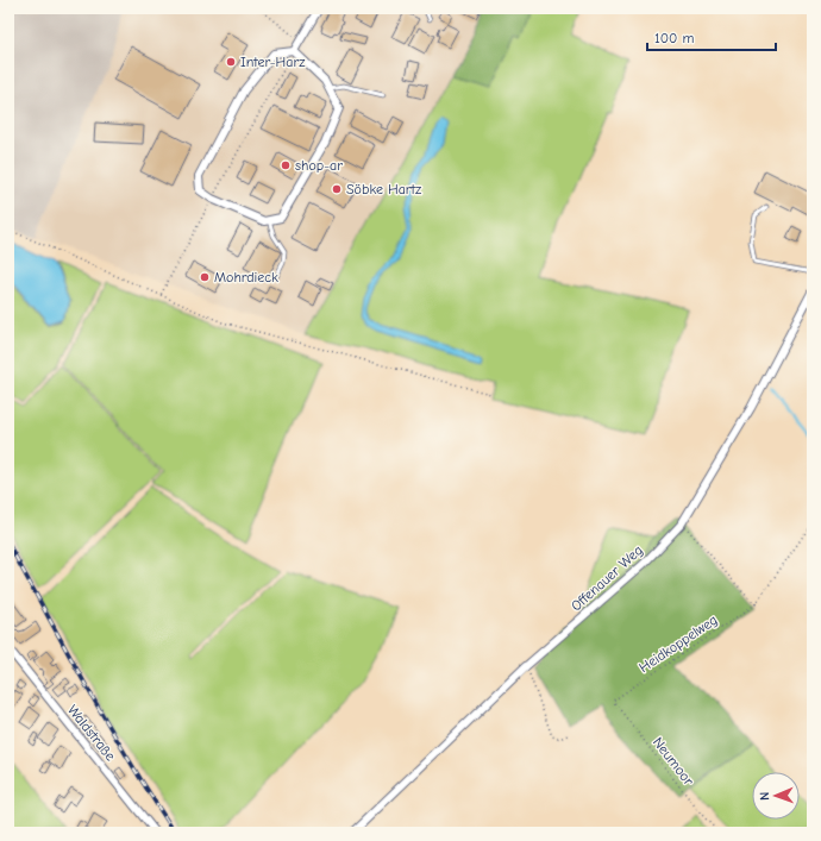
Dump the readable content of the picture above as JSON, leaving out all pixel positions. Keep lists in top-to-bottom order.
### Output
{
  "streets": {
    "street": ["Offenauer Weg", "Waldstraße"],
    "path": ["Heidkoppelweg", "Neumoor"]
  },
  "crossings": [
    ["Heidkoppelweg", "Neumoor"]
  ],
  "places": [
    "Inter-Harz",
    "shop-ar",
    "Söbke Hartz",
    "Mohrdieck"
  ],
  "scale_bar": "100 m",
  "north": "left"
}
